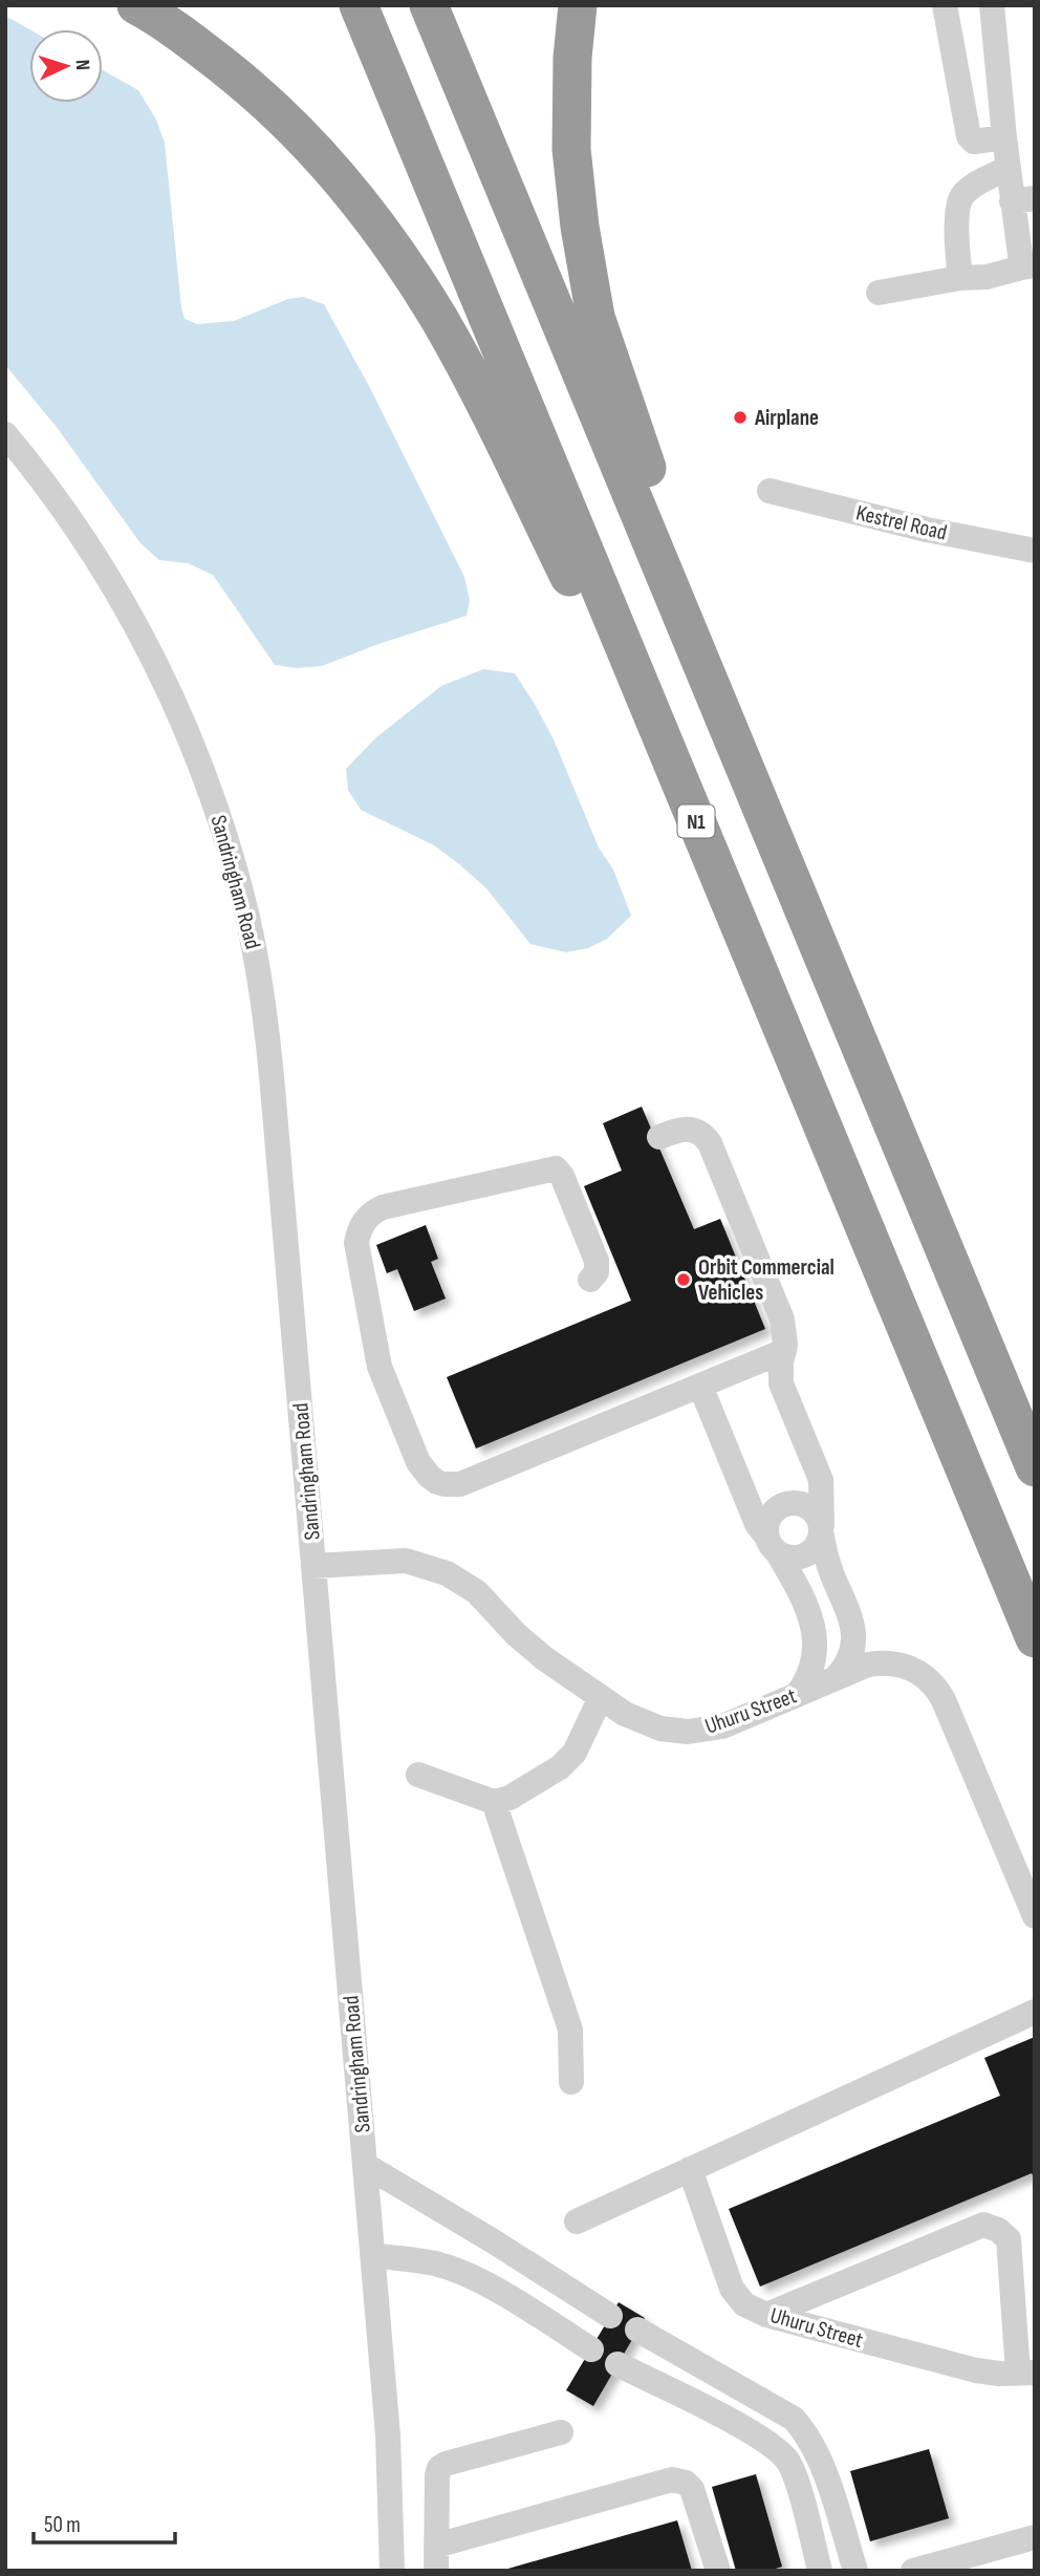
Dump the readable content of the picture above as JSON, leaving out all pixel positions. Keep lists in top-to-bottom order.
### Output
{
  "streets": {
    "highway": ["N1"],
    "street": ["Kestrel Road", "Sandringham Road", "Uhuru Street"]
  },
  "crossings": [
    ["Sandringham Road", "Uhuru Street"]
  ],
  "places": ["Airplane", "Orbit Commercial Vehicles"],
  "scale_bar": "50 m",
  "north": "right"
}
